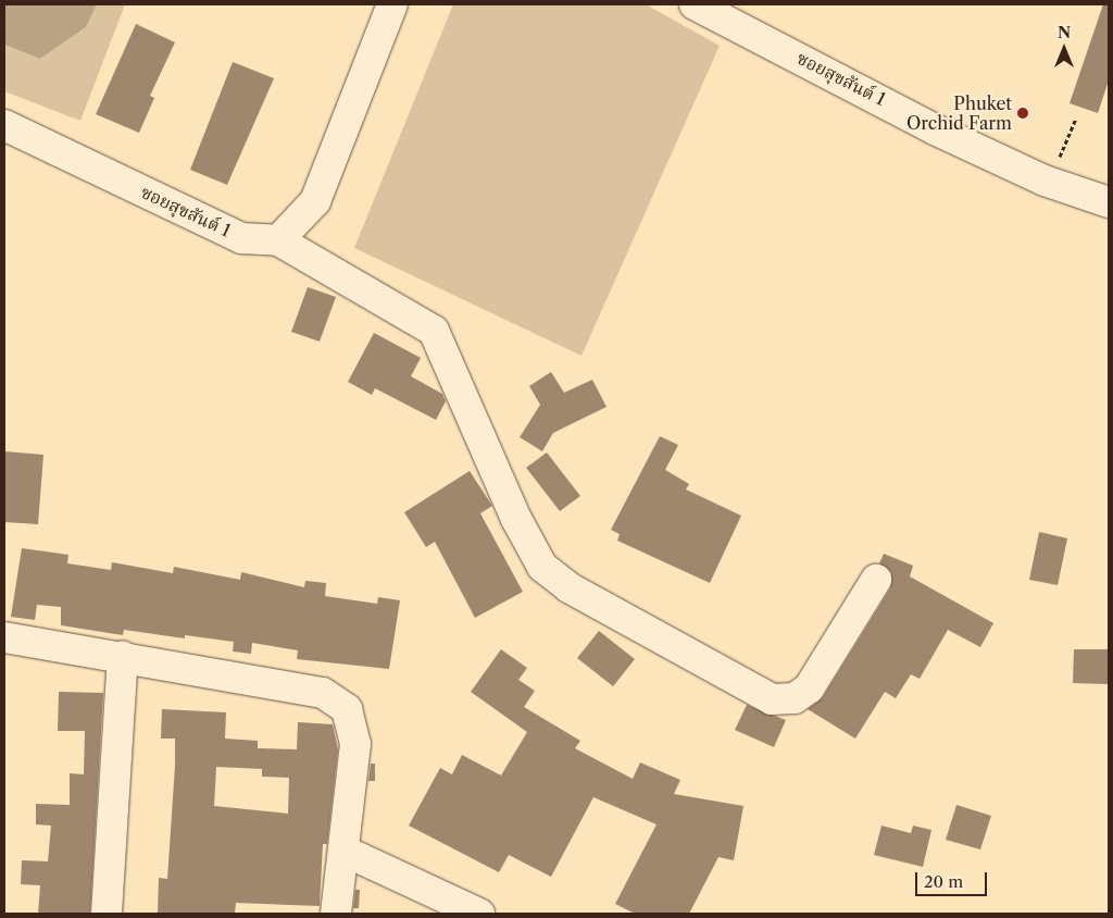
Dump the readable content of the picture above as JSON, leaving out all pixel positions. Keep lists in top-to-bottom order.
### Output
{
  "streets": {
    "street": ["ซอยสุขสันต์ 1"]
  },
  "places": ["Phuket Orchid Farm"],
  "scale_bar": "20 m",
  "north": "top"
}
